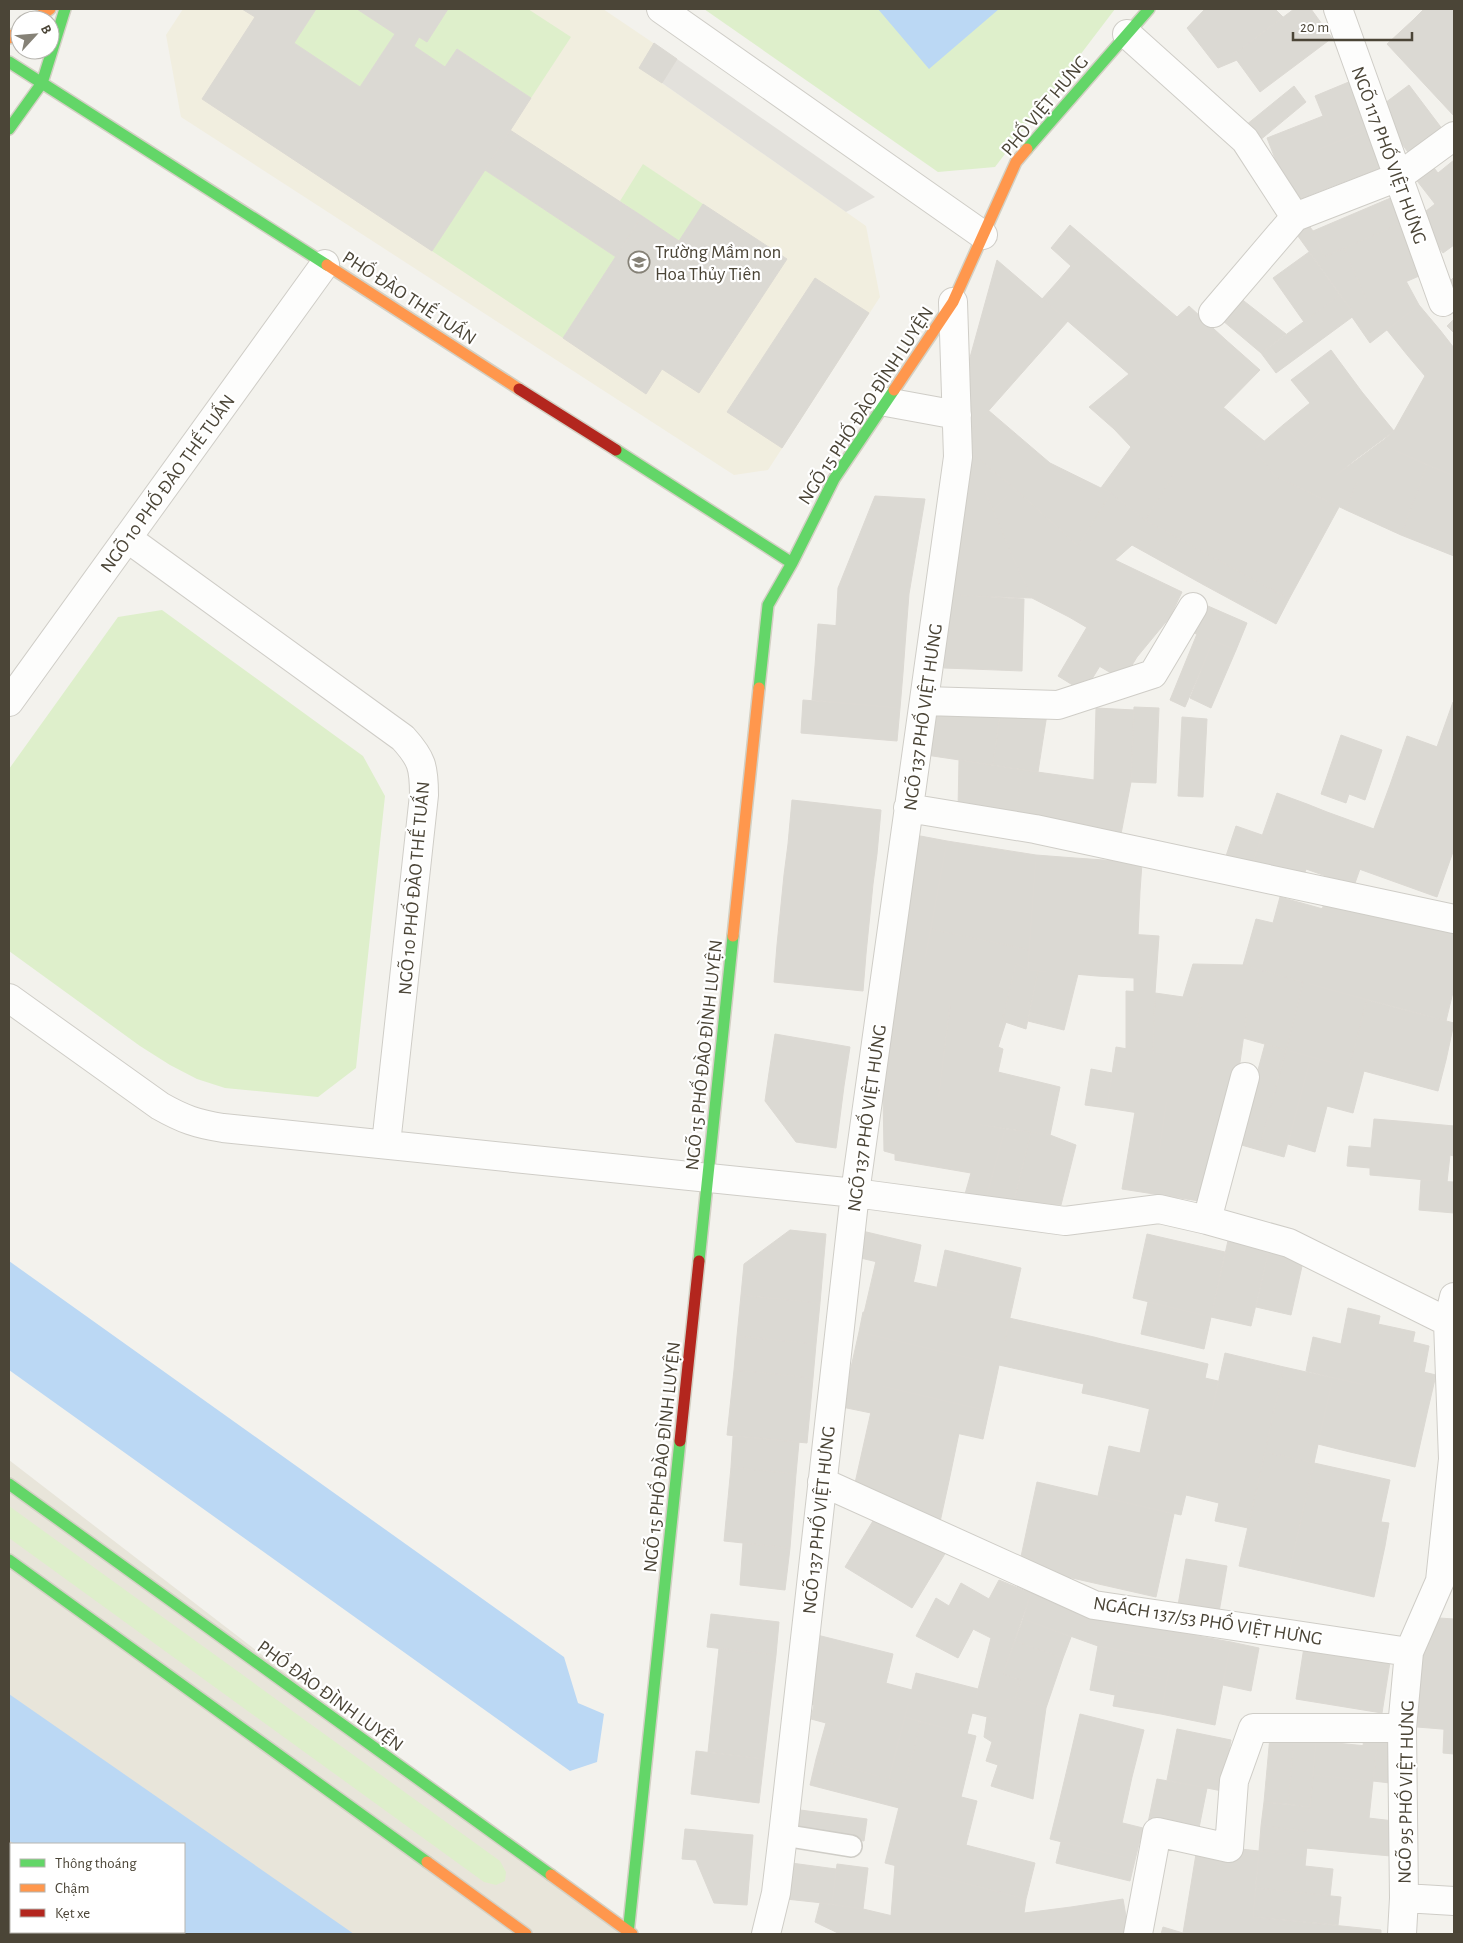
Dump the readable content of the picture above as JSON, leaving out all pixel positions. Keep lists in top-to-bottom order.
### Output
{
  "streets": {
    "street": [
      "PHỐ VIỆT HƯNG",
      "NGÕ 117 PHỐ VIỆT HƯNG",
      "PHỐ ĐÀO THẾ TUẤN",
      "NGÕ 15 PHỐ ĐÀO ĐÌNH LUYỆN",
      "NGÕ 10 PHỐ ĐÀO THẾ TUẤN",
      "NGÕ 137 PHỐ VIỆT HƯNG",
      "NGÁCH 137/53 PHỐ VIỆT HƯNG",
      "PHỐ ĐÀO ĐÌNH LUYỆN",
      "NGÕ 95 PHỐ VIỆT HƯNG"
    ]
  },
  "crossings": [
    ["PHỐ VIỆT HƯNG", "NGÕ 15 PHỐ ĐÀO ĐÌNH LUYỆN"],
    ["PHỐ ĐÀO THẾ TUẤN", "NGÕ 15 PHỐ ĐÀO ĐÌNH LUYỆN"],
    ["PHỐ ĐÀO THẾ TUẤN", "NGÕ 10 PHỐ ĐÀO THẾ TUẤN"],
    ["NGÕ 15 PHỐ ĐÀO ĐÌNH LUYỆN", "NGÕ 137 PHỐ VIỆT HƯNG"],
    ["NGÕ 15 PHỐ ĐÀO ĐÌNH LUYỆN", "PHỐ ĐÀO ĐÌNH LUYỆN"],
    ["NGÕ 137 PHỐ VIỆT HƯNG", "NGÁCH 137/53 PHỐ VIỆT HƯNG"],
    ["NGÁCH 137/53 PHỐ VIỆT HƯNG", "NGÕ 95 PHỐ VIỆT HƯNG"]
  ],
  "places": {
    "school or university": ["Trường Mầm non Hoa Thủy Tiên"]
  },
  "legend": ["Thông thoáng", "Chậm", "Kẹt xe"],
  "scale_bar": "20 m",
  "north": "top right"
}
